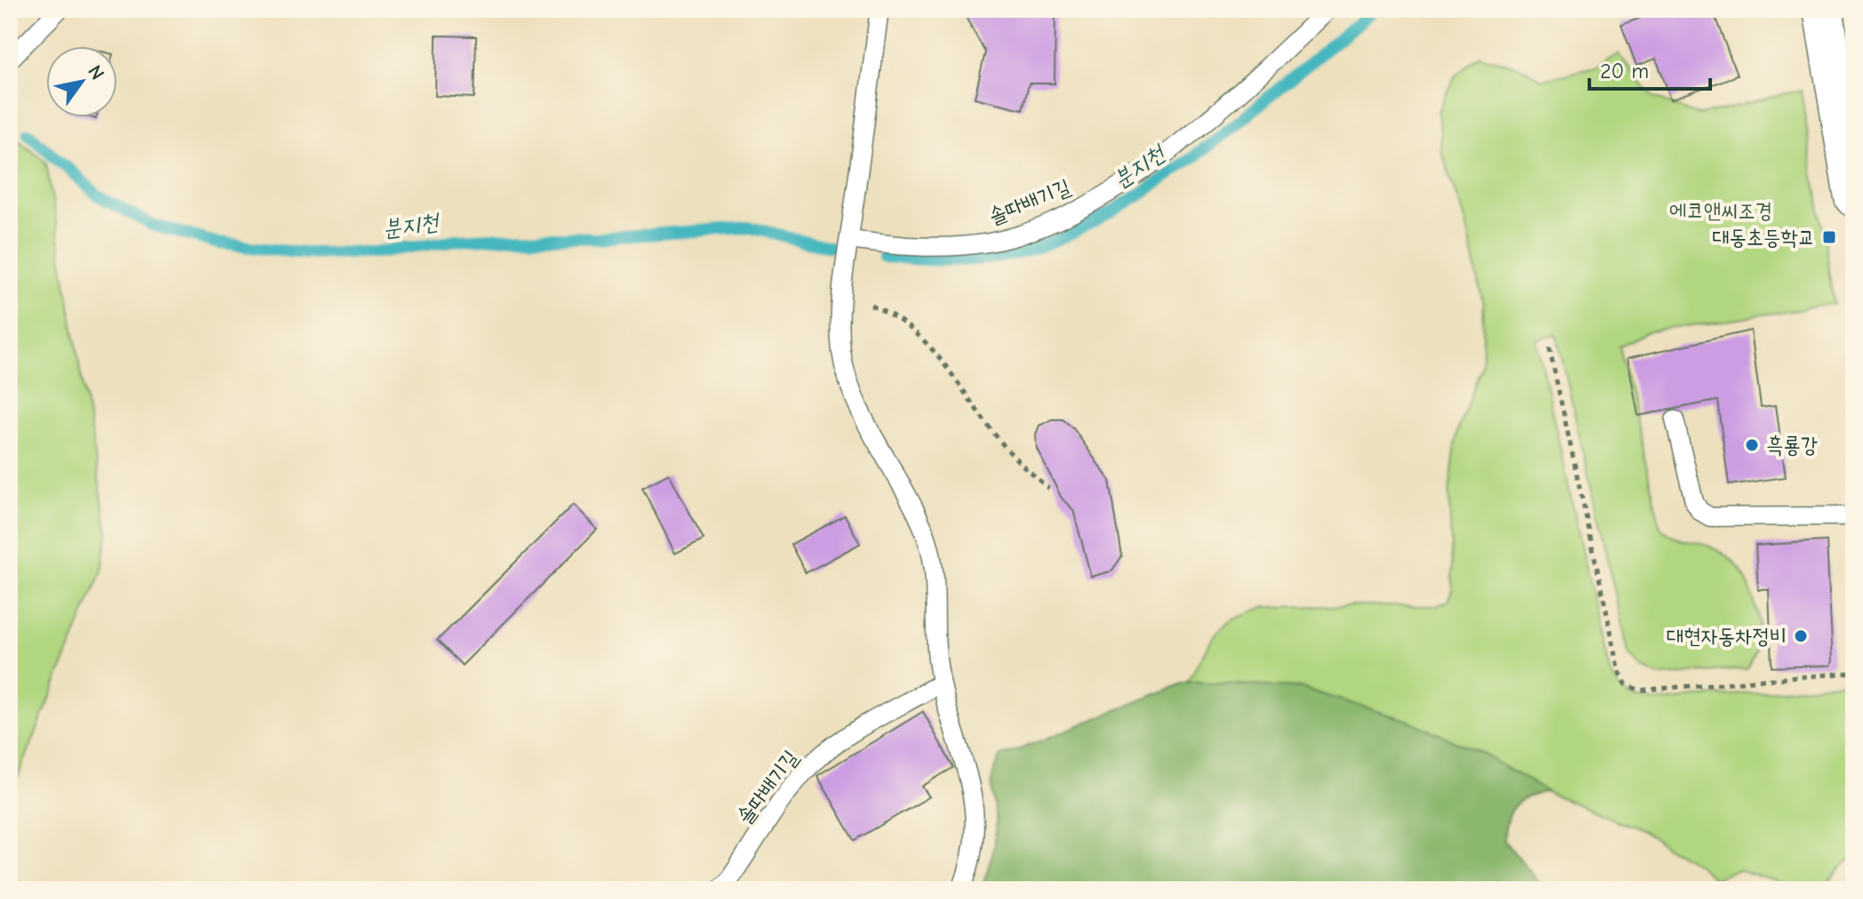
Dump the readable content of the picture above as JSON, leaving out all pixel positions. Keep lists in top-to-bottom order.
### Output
{
  "streets": {
    "lane": ["솔따배기길"]
  },
  "water": ["분지천"],
  "parks": ["에코앤씨조경"],
  "places": {
    "transit": ["대동초등학교"],
    "other": ["흑룡강", "대현자동차정비"]
  },
  "scale_bar": "20 m",
  "north": "top right"
}
